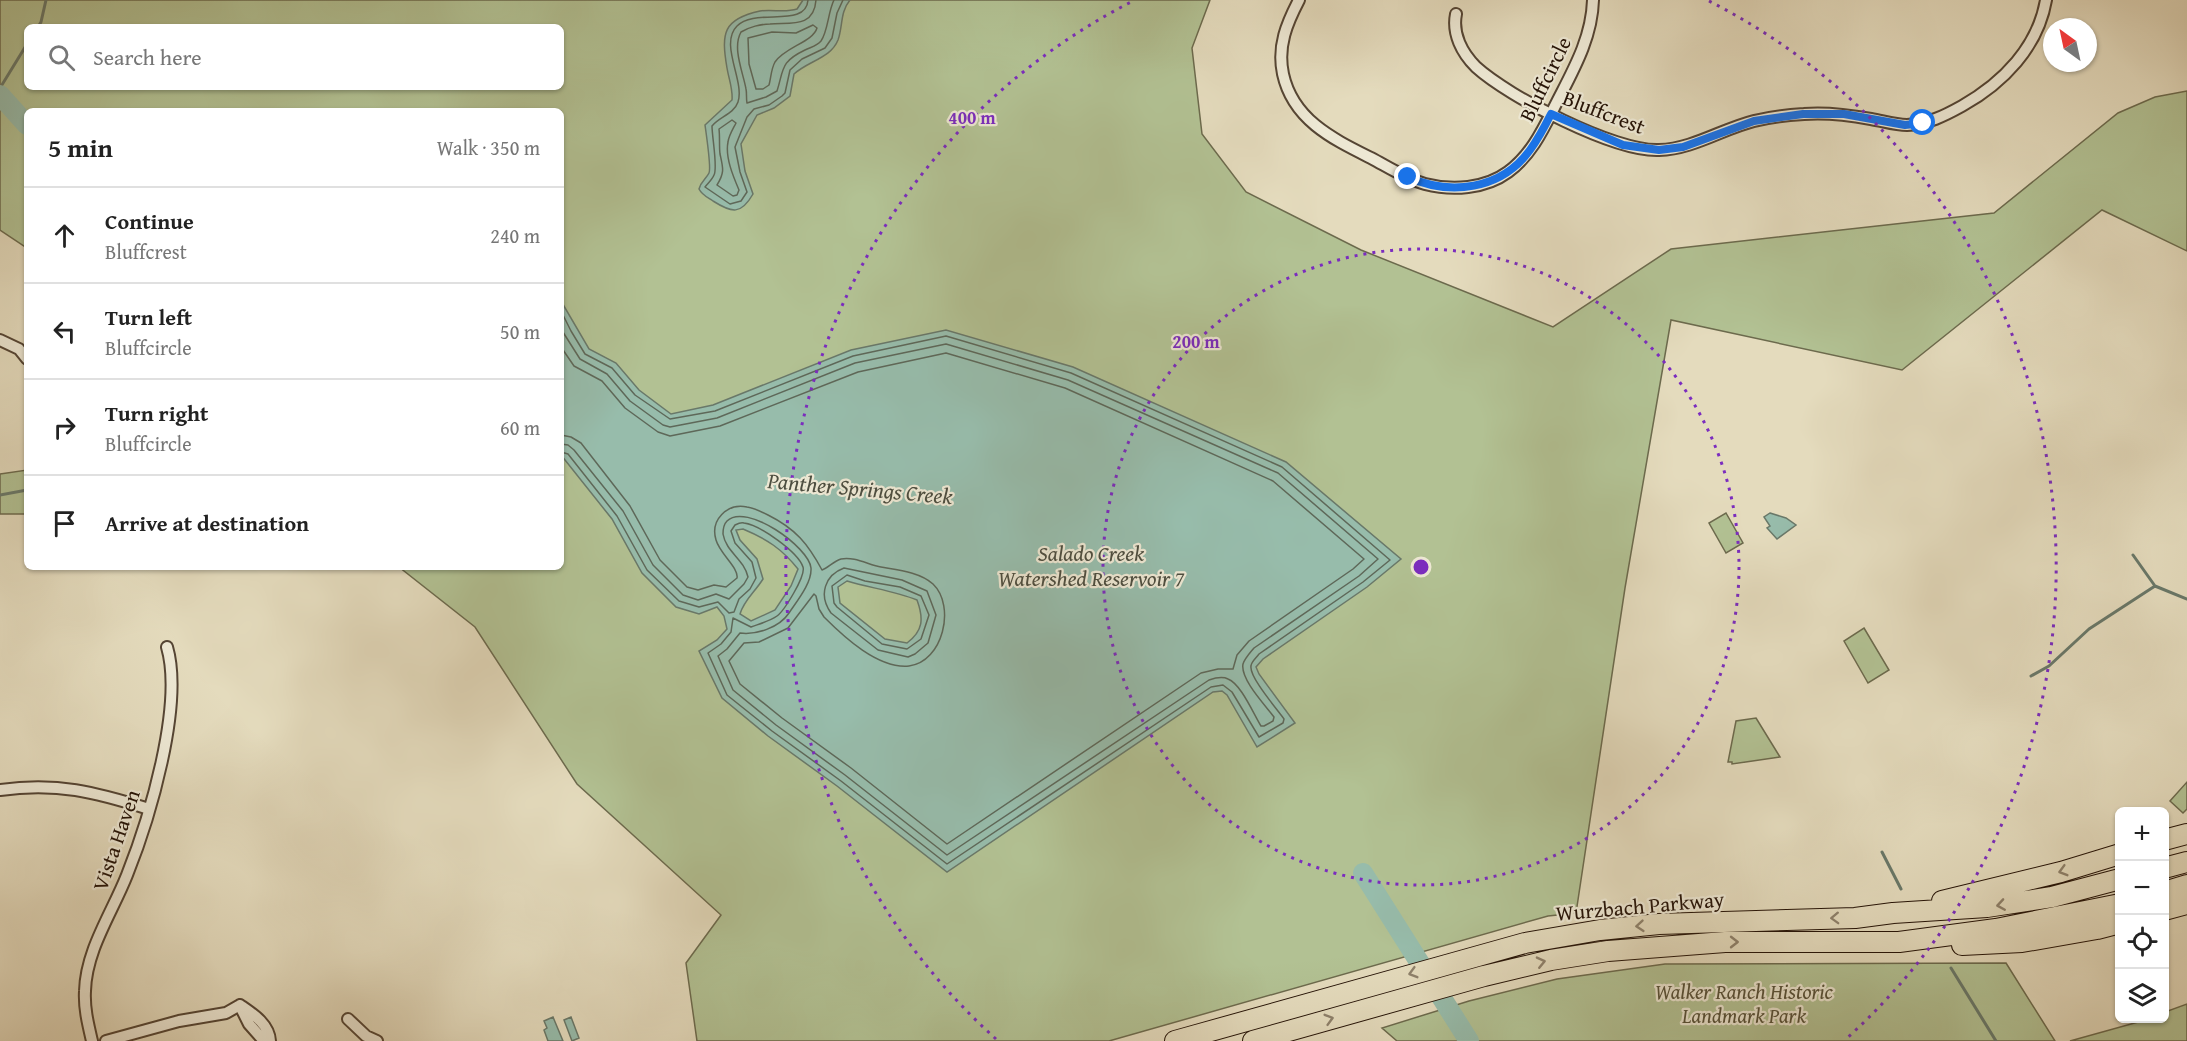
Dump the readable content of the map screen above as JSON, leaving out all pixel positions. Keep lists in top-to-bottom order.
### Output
{
  "streets": {
    "highway": ["Wurzbach Parkway"],
    "street": ["Bluffcircle", "Bluffcrest", "Vista Haven"]
  },
  "crossings": [
    ["Bluffcircle", "Bluffcrest"]
  ],
  "water": ["Panther Springs Creek", "Salado Creek Watershed Reservoir 7"],
  "parks": ["Walker Ranch Historic Landmark Park"],
  "north": "top left",
  "page": {
    "search": "Search here",
    "heading": ["5 min", "Walk · 350 m"],
    "list": [
      ["Continue", "Bluffcrest", "240 m"],
      ["Turn left", "Bluffcircle", "50 m"],
      ["Turn right", "Bluffcircle", "60 m"],
      "Arrive at destination"
    ],
    "map_buttons": ["+", "−"]
  },
  "rings": ["400 m", "200 m"]
}
